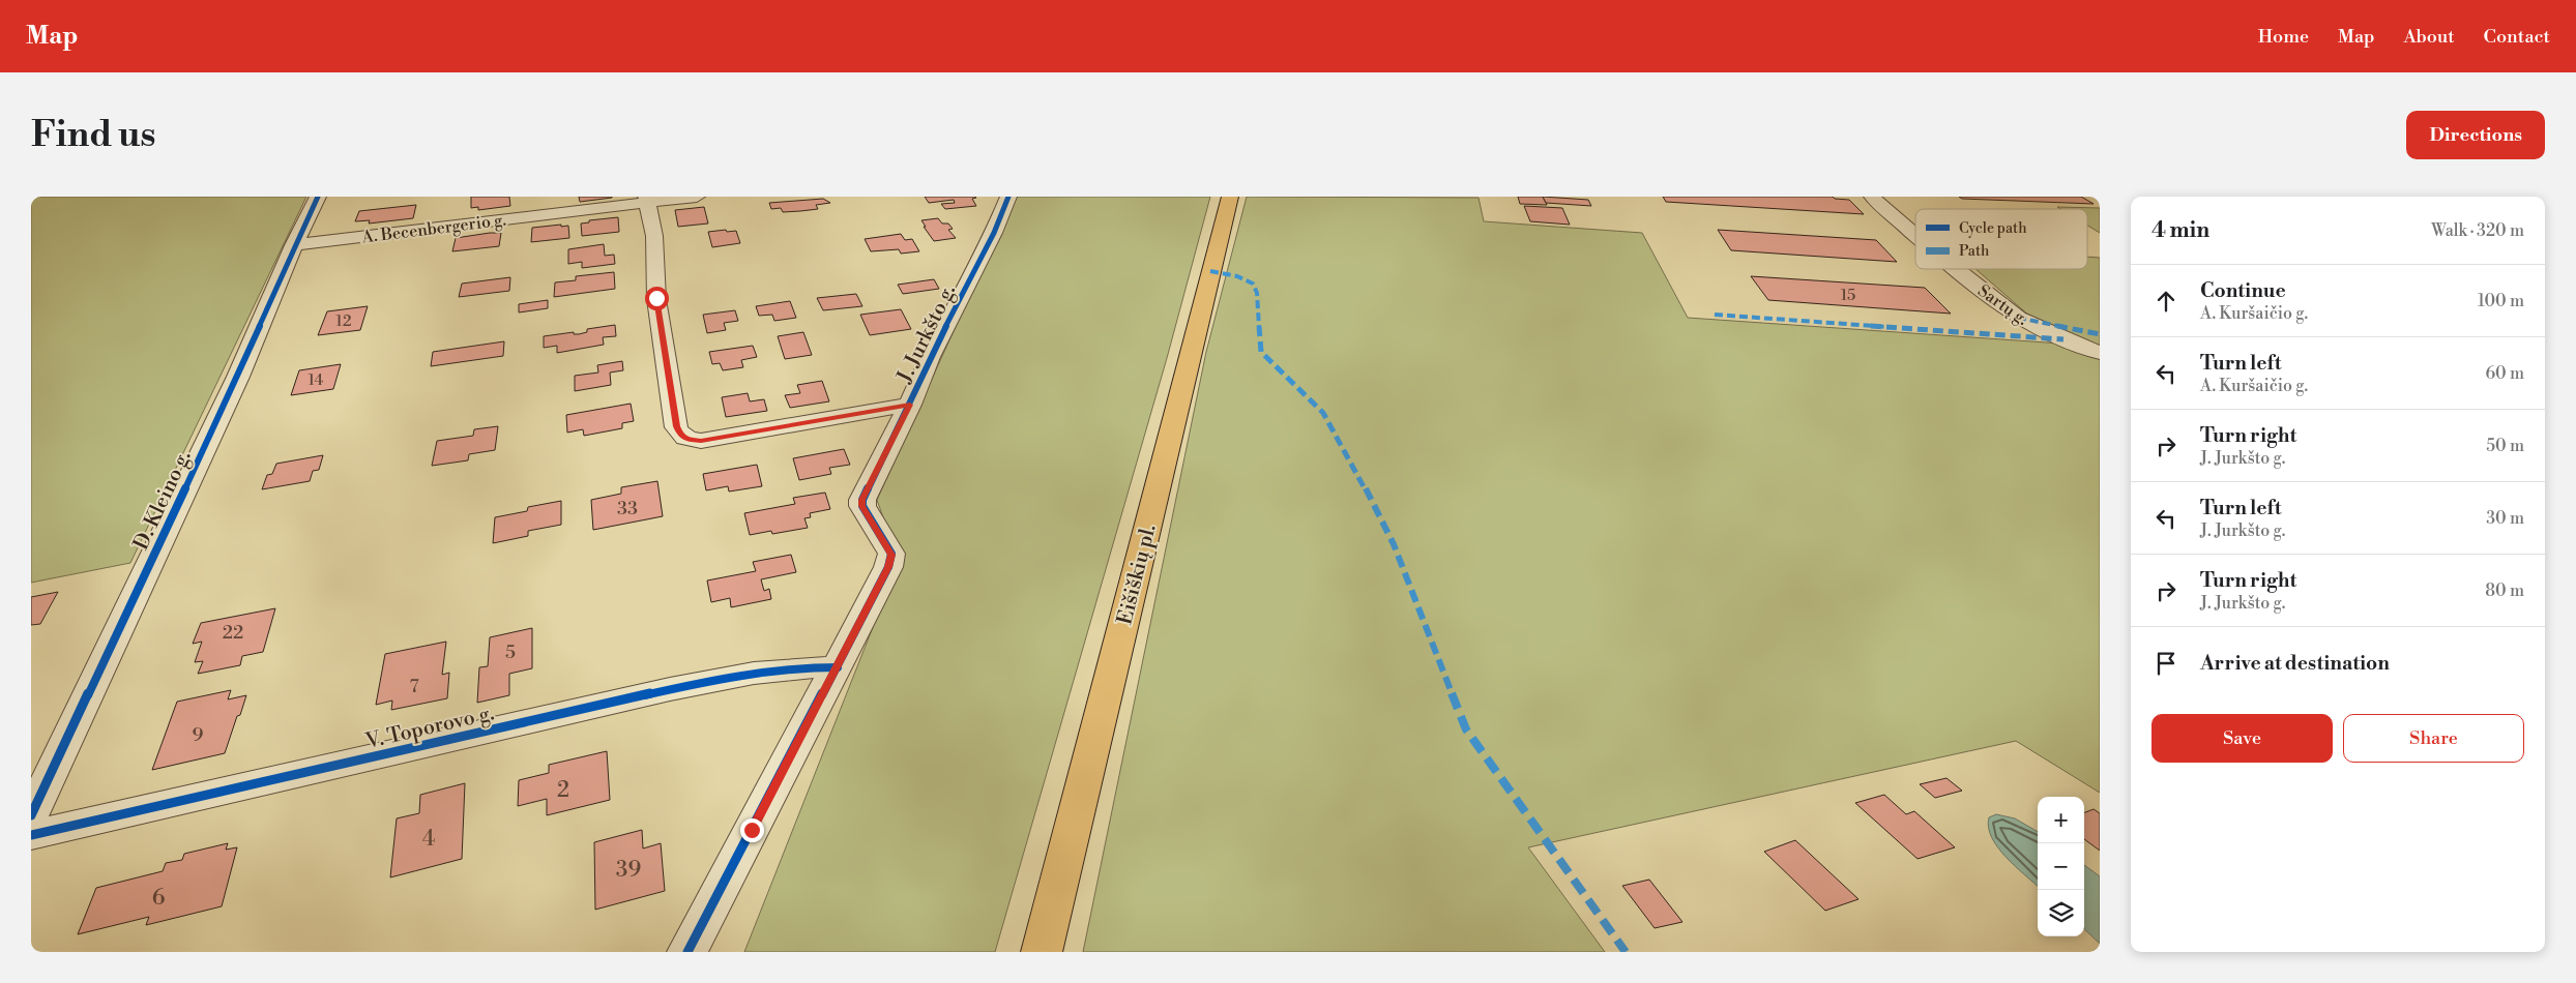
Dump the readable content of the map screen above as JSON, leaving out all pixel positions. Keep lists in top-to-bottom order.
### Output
{
  "streets": {
    "main road": ["Eišiškių pl."],
    "street": [
      "A. Becenbergerio g.",
      "Sartų g.",
      "J. Jurkšto g.",
      "D. Kleino g.",
      "V. Toporovo g."
    ]
  },
  "crossings": [
    ["A. Becenbergerio g.", "D. Kleino g."],
    ["J. Jurkšto g.", "V. Toporovo g."]
  ],
  "house_numbers": [
    "15",
    "12",
    "14",
    "33",
    "22",
    "5",
    "7",
    "9",
    "2",
    "4",
    "39",
    "6"
  ],
  "legend": ["Cycle path", "Path"],
  "page": {
    "header": "Map",
    "nav": [
      "Home",
      "Map",
      "About",
      "Contact"
    ],
    "buttons": [
      "Directions",
      ["Save", "Share"]
    ],
    "title": "Find us",
    "heading": ["4 min", "Walk · 320 m"],
    "list": [
      ["Continue", "A. Kuršaičio g.", "100 m"],
      ["Turn left", "A. Kuršaičio g.", "60 m"],
      ["Turn right", "J. Jurkšto g.", "50 m"],
      ["Turn left", "J. Jurkšto g.", "30 m"],
      ["Turn right", "J. Jurkšto g.", "80 m"],
      "Arrive at destination"
    ],
    "map_buttons": ["+", "−"]
  }
}
